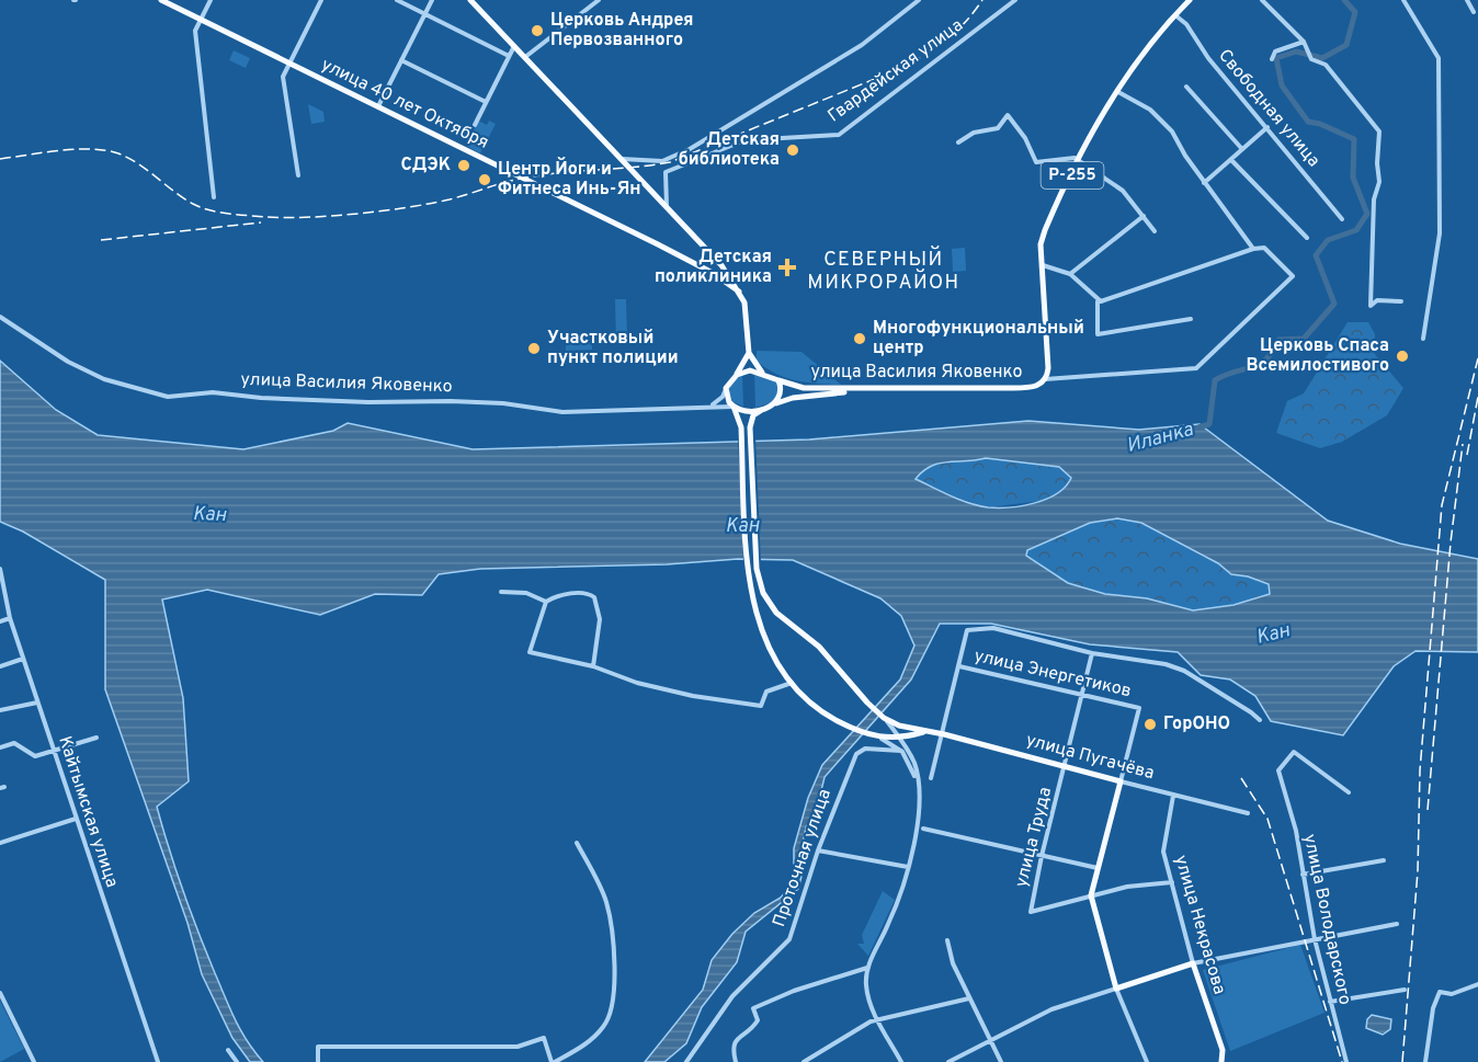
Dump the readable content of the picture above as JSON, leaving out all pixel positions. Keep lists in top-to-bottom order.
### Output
{
  "streets": {
    "main road": [
      "улица 40 лет Октября",
      "Р-255",
      "улица Василия Яковенко",
      "улица Пугачёва",
      "улица Некрасова"
    ],
    "street": [
      "Гвардейская улица",
      "Свободная улица",
      "улица Энергетиков",
      "Кайтымская улица",
      "улица Труда",
      "Проточная улица",
      "улица Володарского"
    ]
  },
  "crossings": [
    ["Свободная улица", "Р-255"],
    ["Р-255", "улица Василия Яковенко"],
    ["улица Энергетиков", "улица Пугачёва"],
    ["улица Энергетиков", "улица Труда"],
    ["улица Пугачёва", "улица Труда"],
    ["улица Пугачёва", "улица Некрасова"]
  ],
  "districts": ["СЕВЕРНЫЙ МИКРОРАЙОН"],
  "water": ["Иланка", "Кан"],
  "places": {
    "other": [
      "Церковь Андрея Первозванного",
      "Детская библиотека",
      "СДЭК",
      "Центр Йоги и Фитнеса Инь-Ян",
      "Многофункциональный центр",
      "Участковый пункт полиции",
      "Церковь Спаса Всемилостивого",
      "ГорОНО"
    ],
    "health": ["Детская поликлиника"]
  }
}
